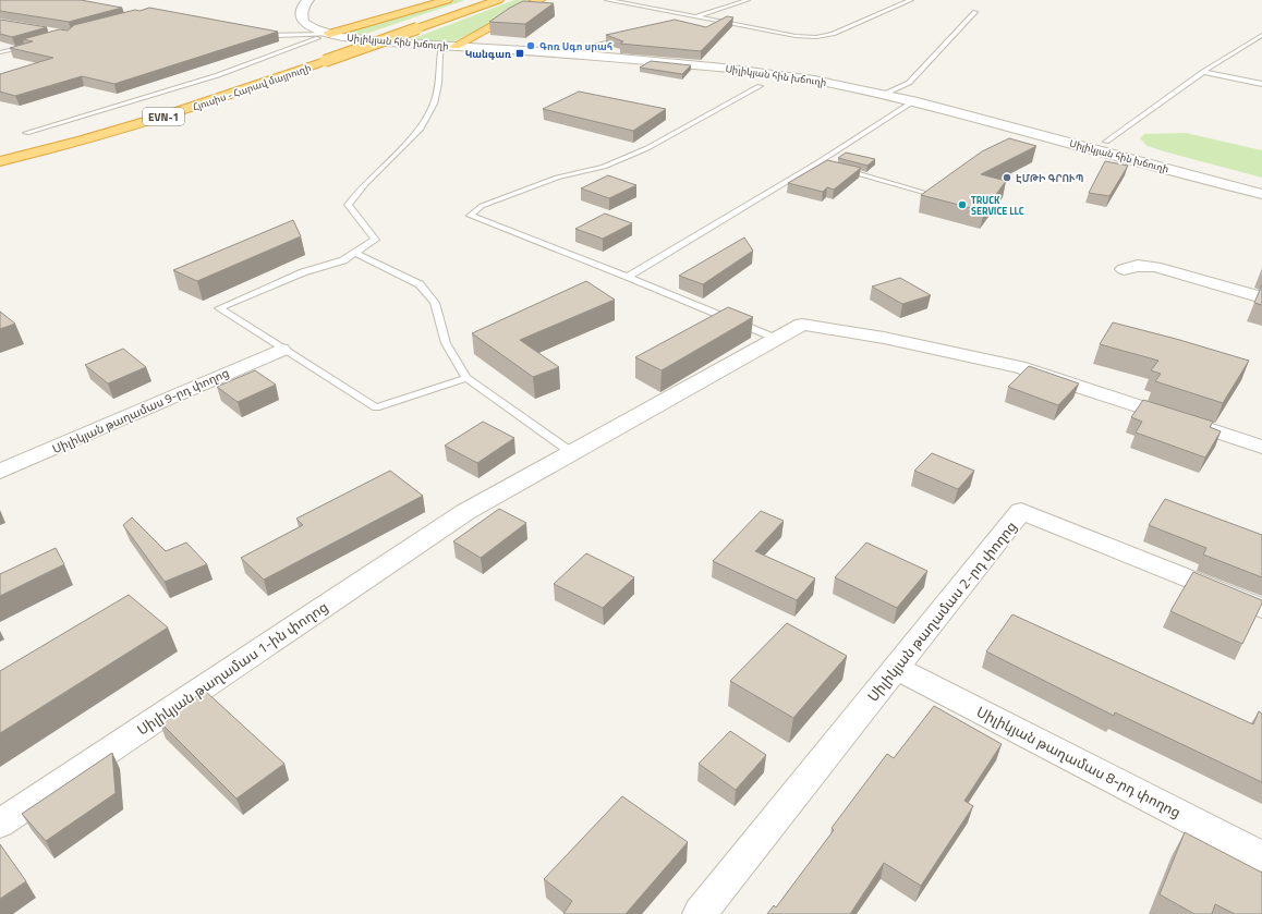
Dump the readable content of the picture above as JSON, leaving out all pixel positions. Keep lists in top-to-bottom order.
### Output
{
  "streets": {
    "highway": ["Հյուսիս - Հարավ մայրուղի", "EVN-1"],
    "street": [
      "Սիլիկյան հին խճուղի",
      "Սիլիկյան թաղամաս 9-րդ փողոց",
      "Սիլիկյան թաղամաս 2-րդ փողոց",
      "Սիլիկյան թաղամաս 1-ին փողոց",
      "Սիլիկյան թաղամաս 8-րդ փողոց"
    ]
  },
  "crossings": [
    ["Սիլիկյան թաղամաս 2-րդ փողոց", "Սիլիկյան թաղամաս 8-րդ փողոց"]
  ],
  "places": {
    "other": ["Գոռ Սգո սրահ", "ԷՄԹԻ ԳՐՈՒՊ", "TRUCK SERVICE LLC"],
    "transit": ["Կանգառ"]
  }
}
